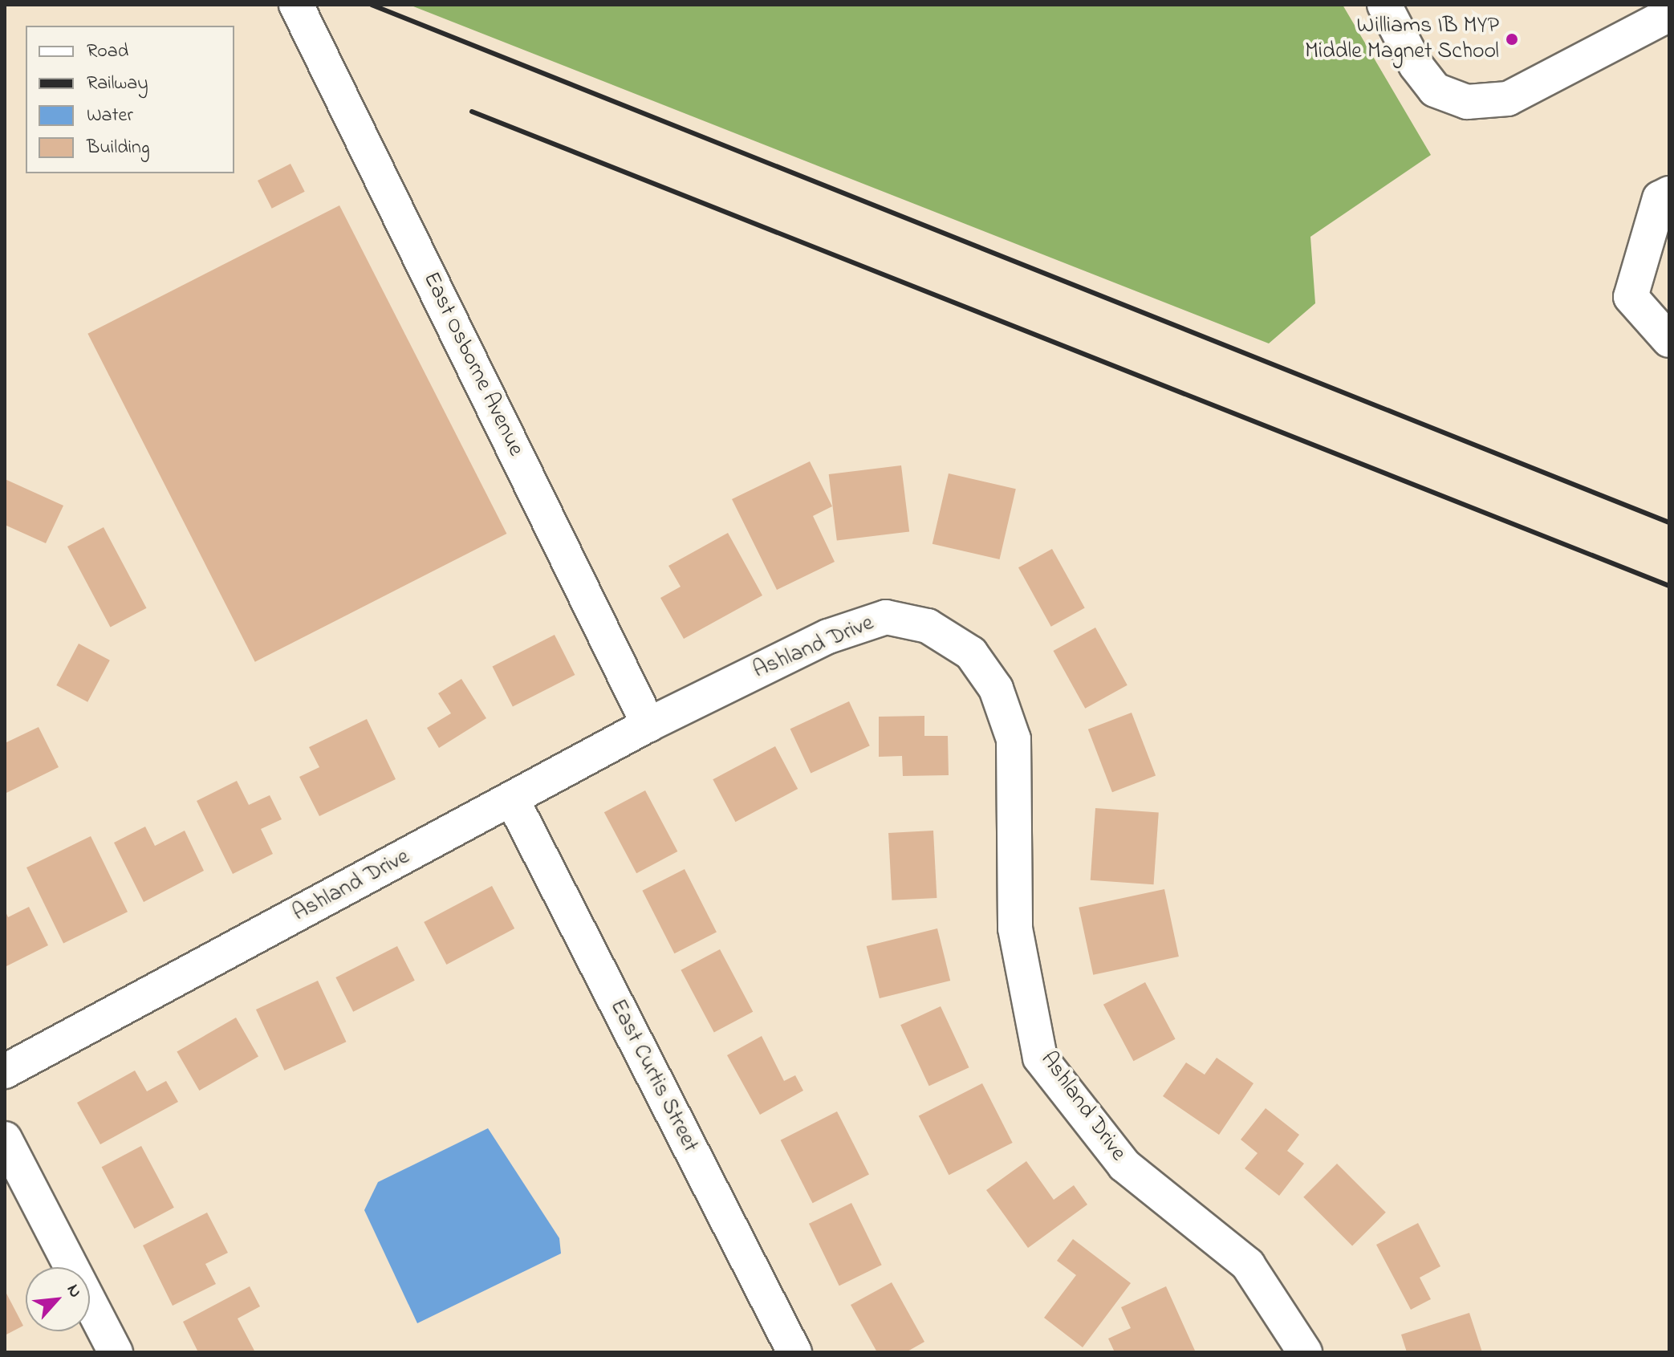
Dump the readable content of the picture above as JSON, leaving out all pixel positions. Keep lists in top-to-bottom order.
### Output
{
  "streets": {
    "street": ["East Osborne Avenue", "Ashland Drive", "East Curtis Street"]
  },
  "crossings": [
    ["East Osborne Avenue", "Ashland Drive"],
    ["Ashland Drive", "East Curtis Street"]
  ],
  "places": ["Williams IB MYP Middle Magnet School"],
  "legend": [
    "Road",
    "Railway",
    "Water",
    "Building"
  ],
  "north": "top right"
}
